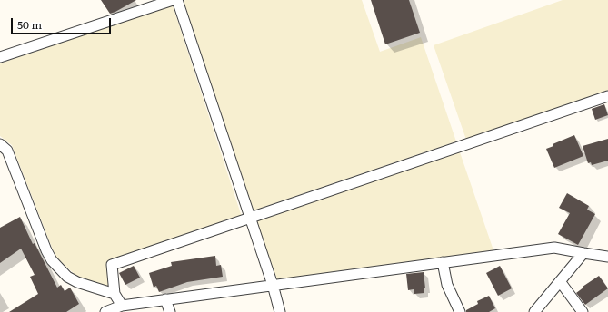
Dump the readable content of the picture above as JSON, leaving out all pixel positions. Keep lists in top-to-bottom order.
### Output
{
  "scale_bar": "50 m"
}
